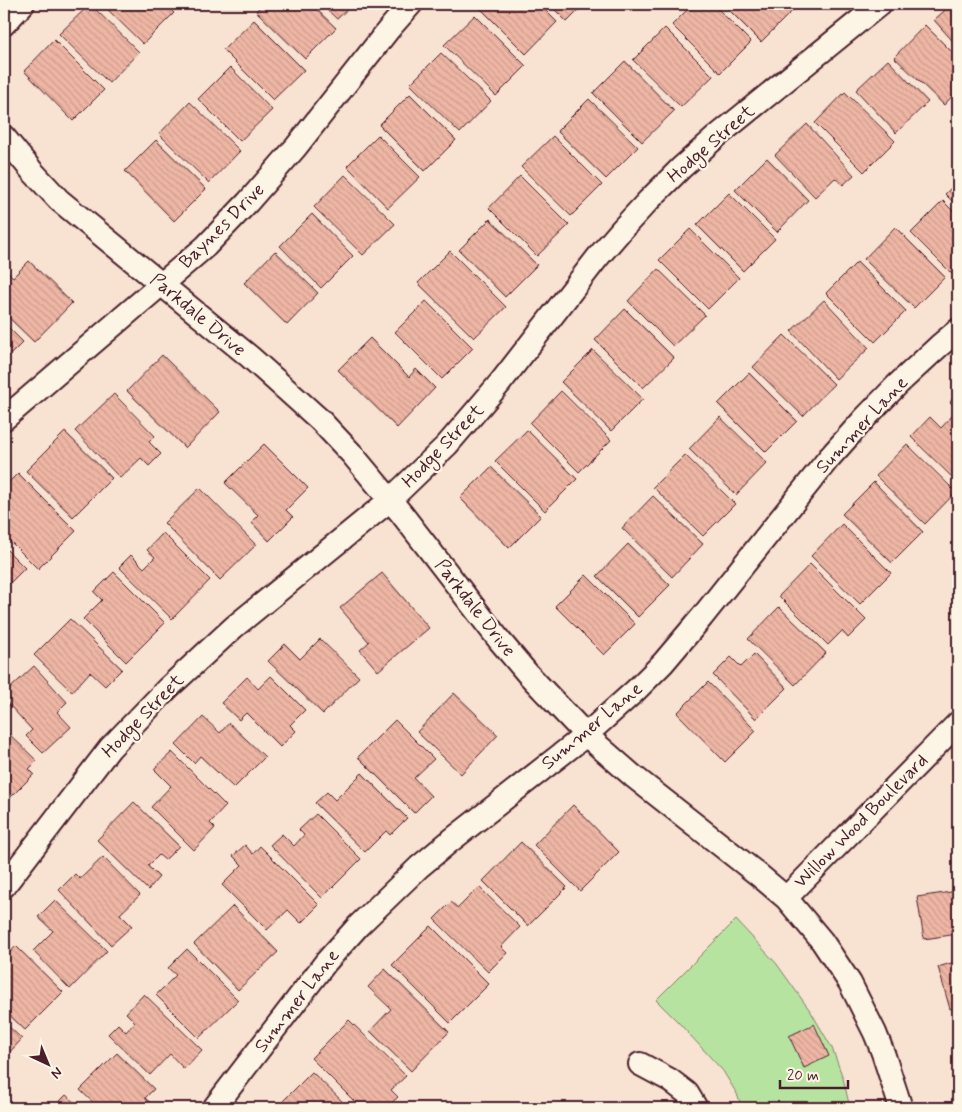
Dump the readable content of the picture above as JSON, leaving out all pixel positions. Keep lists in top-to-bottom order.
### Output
{
  "streets": {
    "street": [
      "Hodge Street",
      "Baynes Drive",
      "Parkdale Drive",
      "Summer Lane",
      "Willow Wood Boulevard"
    ]
  },
  "crossings": [
    ["Hodge Street", "Parkdale Drive"],
    ["Baynes Drive", "Parkdale Drive"],
    ["Parkdale Drive", "Summer Lane"],
    ["Parkdale Drive", "Willow Wood Boulevard"]
  ],
  "scale_bar": "20 m",
  "north": "bottom right"
}
